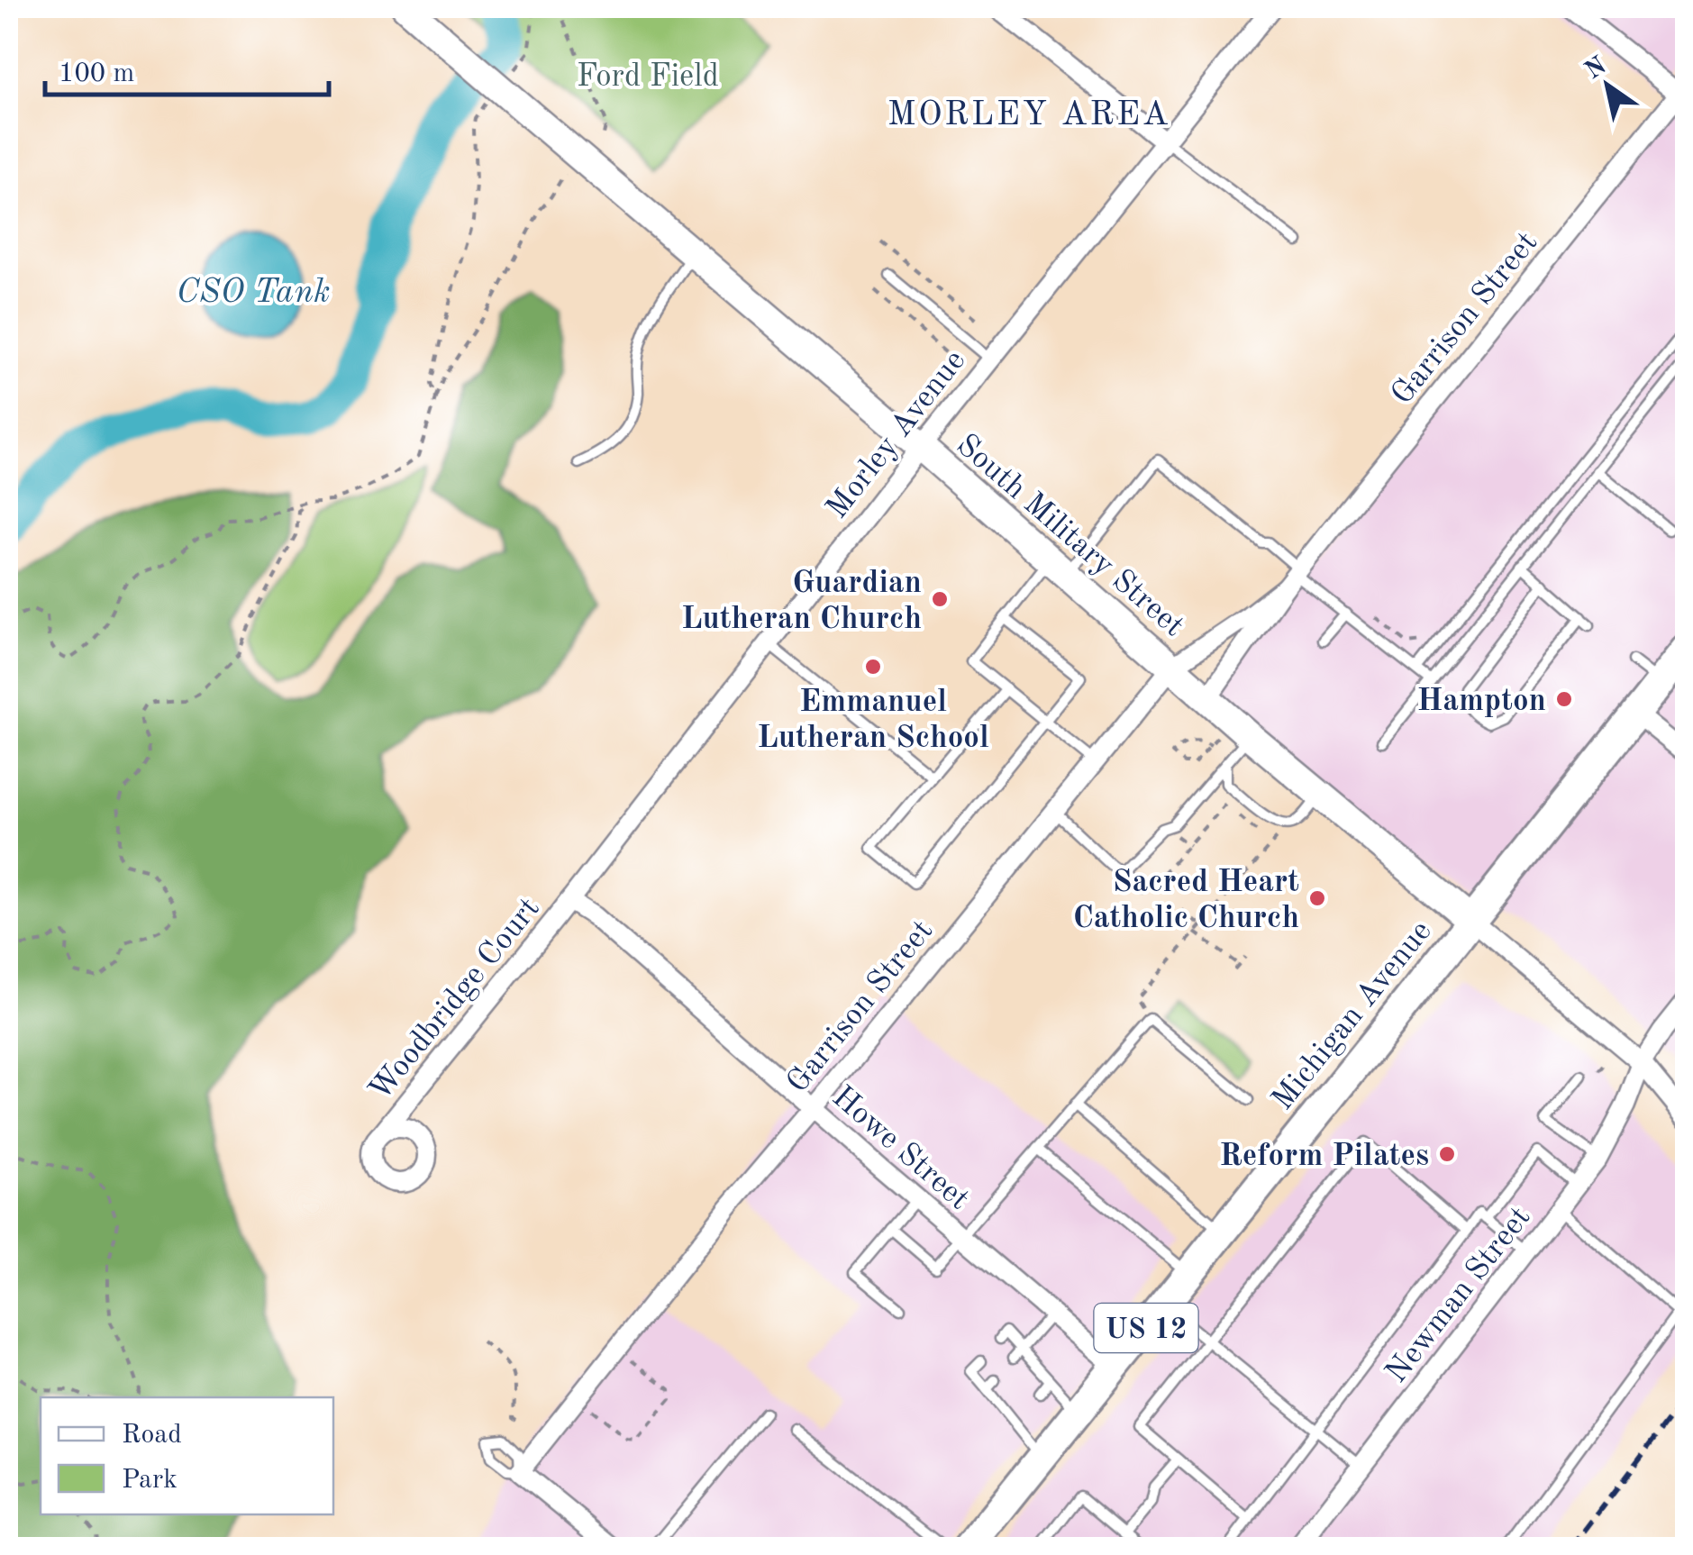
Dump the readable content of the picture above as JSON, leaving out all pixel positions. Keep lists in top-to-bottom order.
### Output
{
  "streets": {
    "main road": ["Michigan Avenue", "US 12"],
    "street": [
      "Garrison Street",
      "Morley Avenue",
      "South Military Street",
      "Woodbridge Court",
      "Howe Street",
      "Newman Street"
    ]
  },
  "crossings": [
    ["Garrison Street", "South Military Street"],
    ["Garrison Street", "Howe Street"],
    ["Morley Avenue", "South Military Street"],
    ["Morley Avenue", "Woodbridge Court"],
    ["Morley Avenue", "Howe Street"],
    ["South Military Street", "Michigan Avenue"],
    ["South Military Street", "Newman Street"],
    ["Woodbridge Court", "Howe Street"],
    ["Michigan Avenue", "Howe Street"]
  ],
  "districts": ["MORLEY AREA"],
  "water": ["CSO Tank"],
  "parks": ["Ford Field"],
  "places": [
    "Guardian Lutheran Church",
    "Emmanuel Lutheran School",
    "Hampton",
    "Sacred Heart Catholic Church",
    "Reform Pilates"
  ],
  "legend": ["Road", "Park"],
  "scale_bar": "100 m",
  "north": "top left"
}
